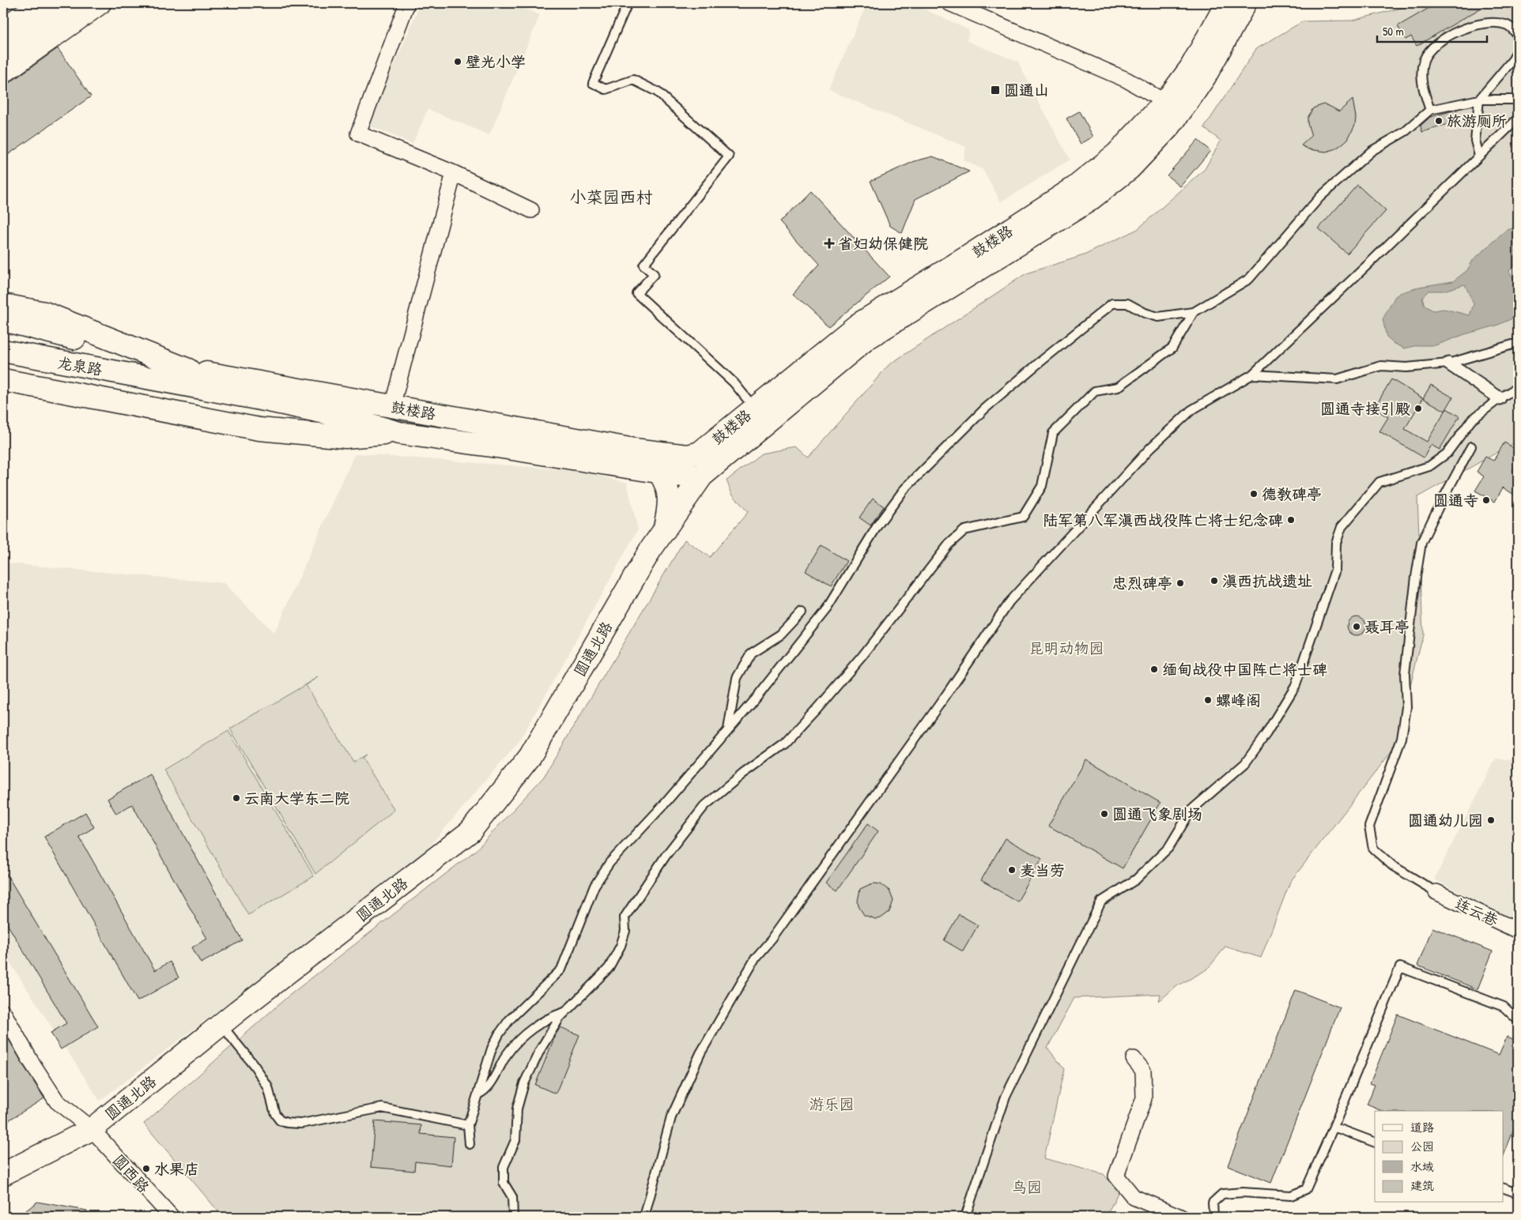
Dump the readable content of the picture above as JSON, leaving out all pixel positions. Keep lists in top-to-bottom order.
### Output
{
  "streets": {
    "main road": ["鼓楼路", "龙泉路", "圆通北路"],
    "street": ["连云巷", "圆西路"]
  },
  "crossings": [
    ["鼓楼路", "龙泉路"],
    ["鼓楼路", "圆通北路"],
    ["圆通北路", "圆西路"]
  ],
  "districts": ["小菜园西村"],
  "parks": ["昆明动物园", "游乐园", "鸟园"],
  "places": {
    "other": [
      "壁光小学",
      "旅游厕所",
      "圆通寺接引殿",
      "德教碑亭",
      "圆通寺",
      "陆军第八军滇西战役阵亡将士纪念碑",
      "滇西抗战遗址",
      "忠烈碑亭",
      "聂耳亭",
      "缅甸战役中国阵亡将士碑",
      "螺峰阁",
      "云南大学东二院",
      "圆通飞象剧场",
      "圆通幼儿园",
      "麦当劳",
      "水果店"
    ],
    "transit": ["圆通山"],
    "health": ["省妇幼保健院"]
  },
  "legend": [
    "道路",
    "公园",
    "水域",
    "建筑"
  ],
  "scale_bar": "50 m"
}
